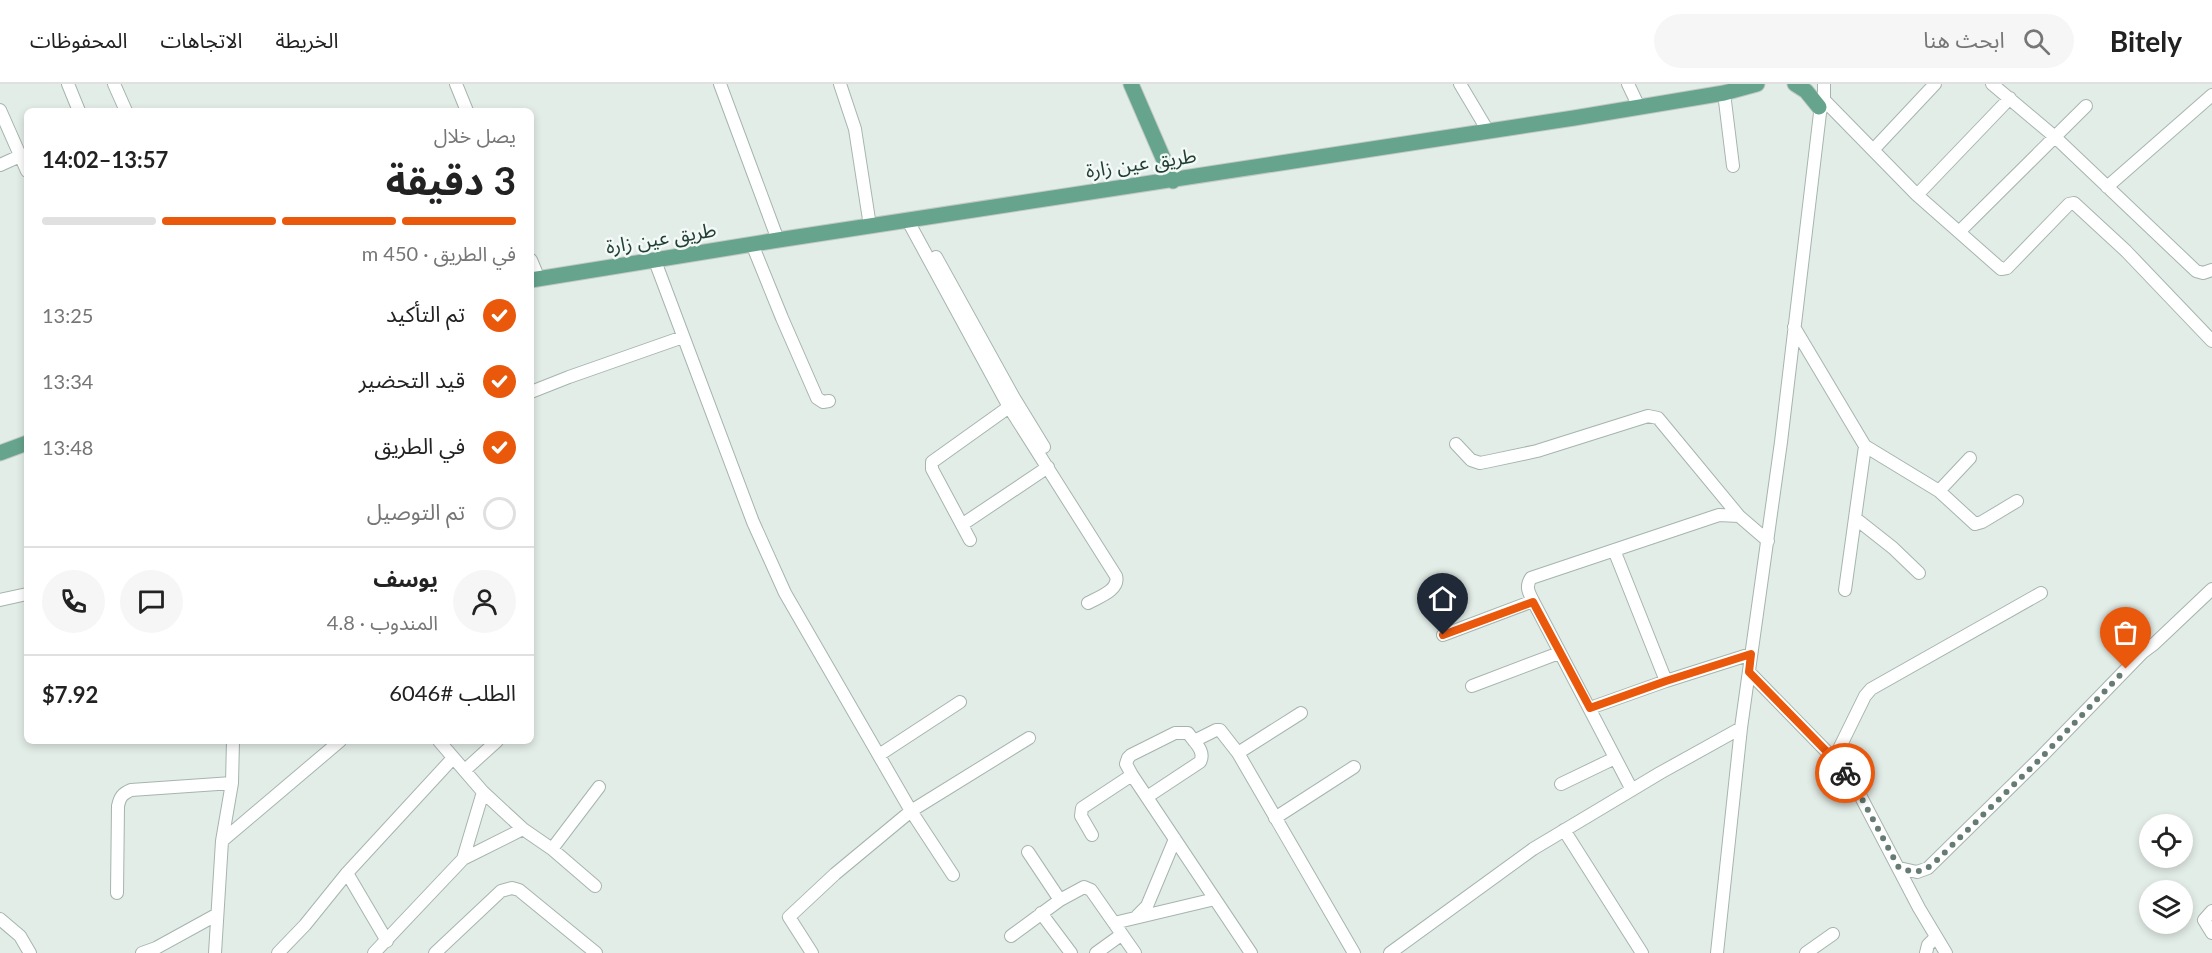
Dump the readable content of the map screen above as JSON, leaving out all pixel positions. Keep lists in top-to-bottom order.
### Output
{
  "streets": {
    "main road": ["طريق عين زارة"]
  },
  "page": {
    "header": "Bitely",
    "search": "ابحث هنا",
    "nav": ["الخريطة", "الاتجاهات", "المحفوظات"],
    "heading": ["3 دقيقة", "يصل خلال", "13:57–14:02"],
    "panel": [
      "يوسف",
      "المندوب · 4.8",
      "الطلب #6046",
      "$7.92"
    ],
    "bar": "في الطريق · 450 m",
    "list": [
      ["تم التأكيد", "13:25"],
      ["قيد التحضير", "13:34"],
      ["في الطريق", "13:48"],
      "تم التوصيل"
    ]
  }
}
